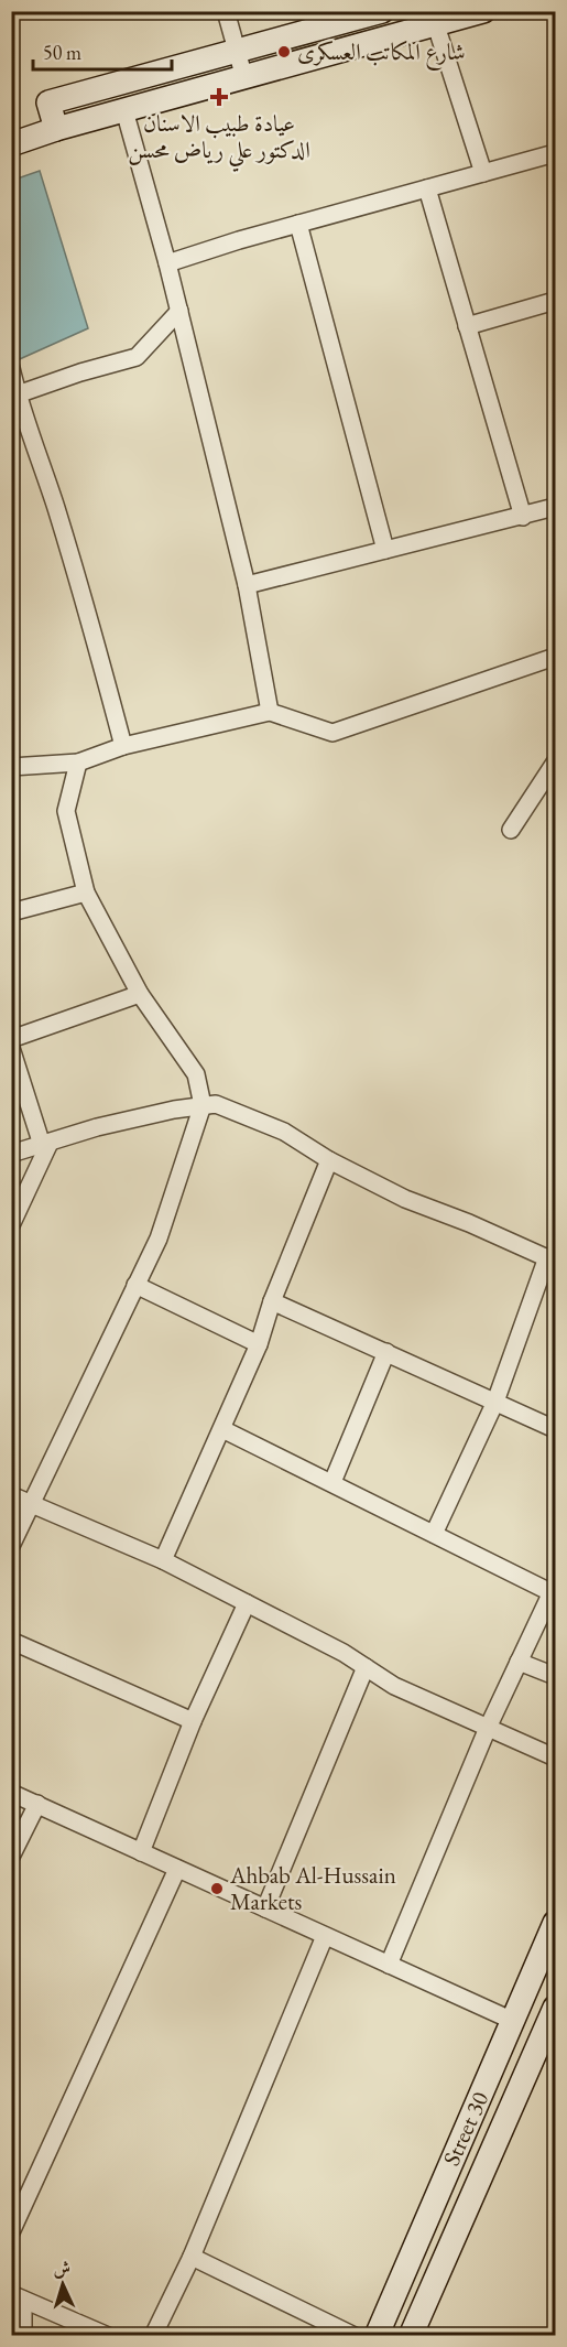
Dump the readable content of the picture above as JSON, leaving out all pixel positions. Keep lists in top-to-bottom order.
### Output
{
  "streets": {
    "street": ["Street 30"]
  },
  "places": {
    "other": ["شارع المکاتب العسکری", "Ahbab Al-Hussain Markets"],
    "health": ["عيادة طبيب الاسنان الدكتور علي رياض محسن"]
  },
  "scale_bar": "50 m",
  "north": "top"
}
